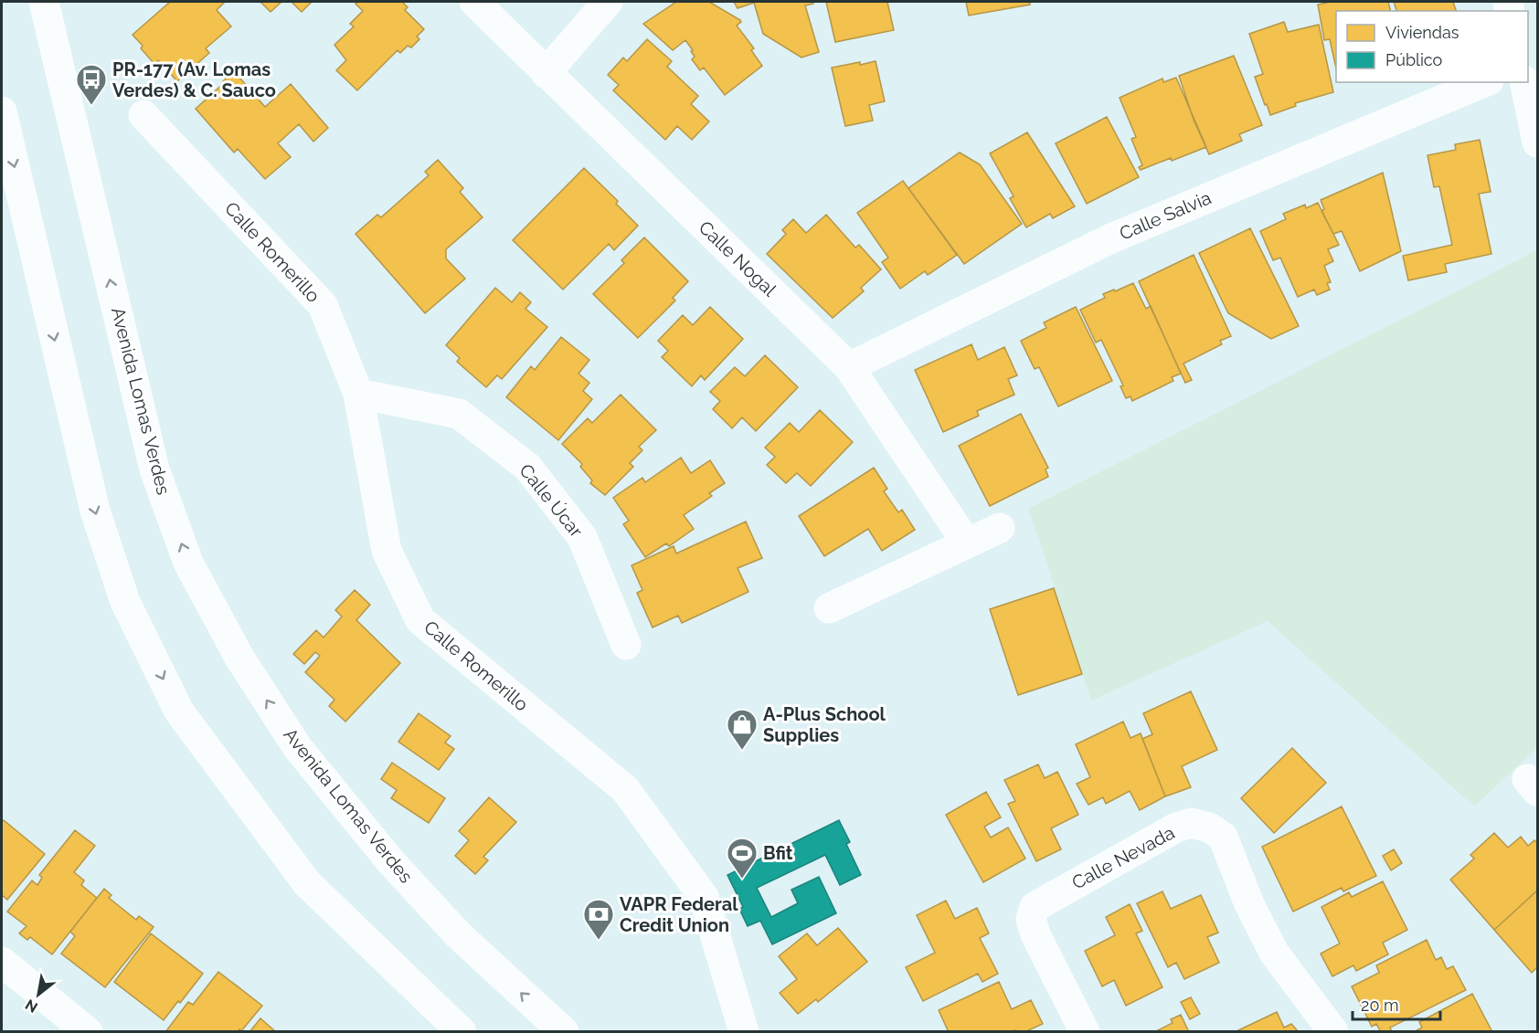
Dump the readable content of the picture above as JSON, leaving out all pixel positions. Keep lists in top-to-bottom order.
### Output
{
  "streets": {
    "street": [
      "Calle Salvia",
      "Calle Romerillo",
      "Calle Nogal",
      "Avenida Lomas Verdes",
      "Calle Úcar",
      "Calle Nevada"
    ]
  },
  "crossings": [
    ["Calle Salvia", "Calle Nogal"],
    ["Calle Romerillo", "Calle Úcar"]
  ],
  "places": {
    "bus stop": ["PR-177 (Av. Lomas Verdes) & C. Sauco"],
    "shop": ["A-Plus School Supplies"],
    "sports": ["Bfit"],
    "bank": ["VAPR Federal Credit Union"]
  },
  "legend": ["Viviendas", "Público"],
  "scale_bar": "20 m",
  "north": "bottom left"
}
